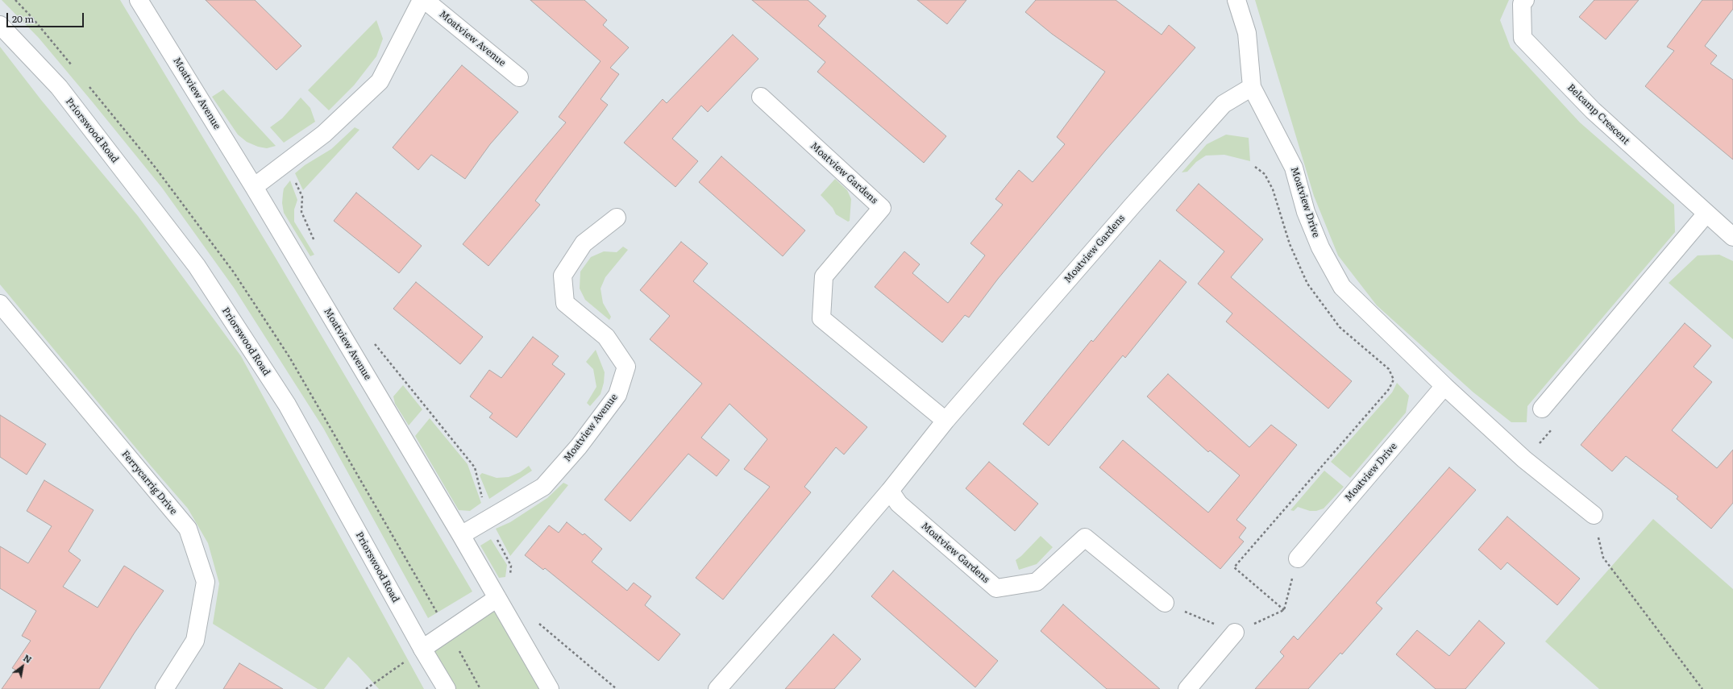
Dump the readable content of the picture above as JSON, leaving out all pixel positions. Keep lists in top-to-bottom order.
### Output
{
  "streets": {
    "street": [
      "Moatview Avenue",
      "Belcamp Crescent",
      "Priorswood Road",
      "Moatview Gardens",
      "Moatview Drive",
      "Ferrycarrig Drive"
    ]
  },
  "crossings": [
    ["Moatview Gardens", "Moatview Drive"]
  ],
  "scale_bar": "20 m",
  "north": "top right"
}
